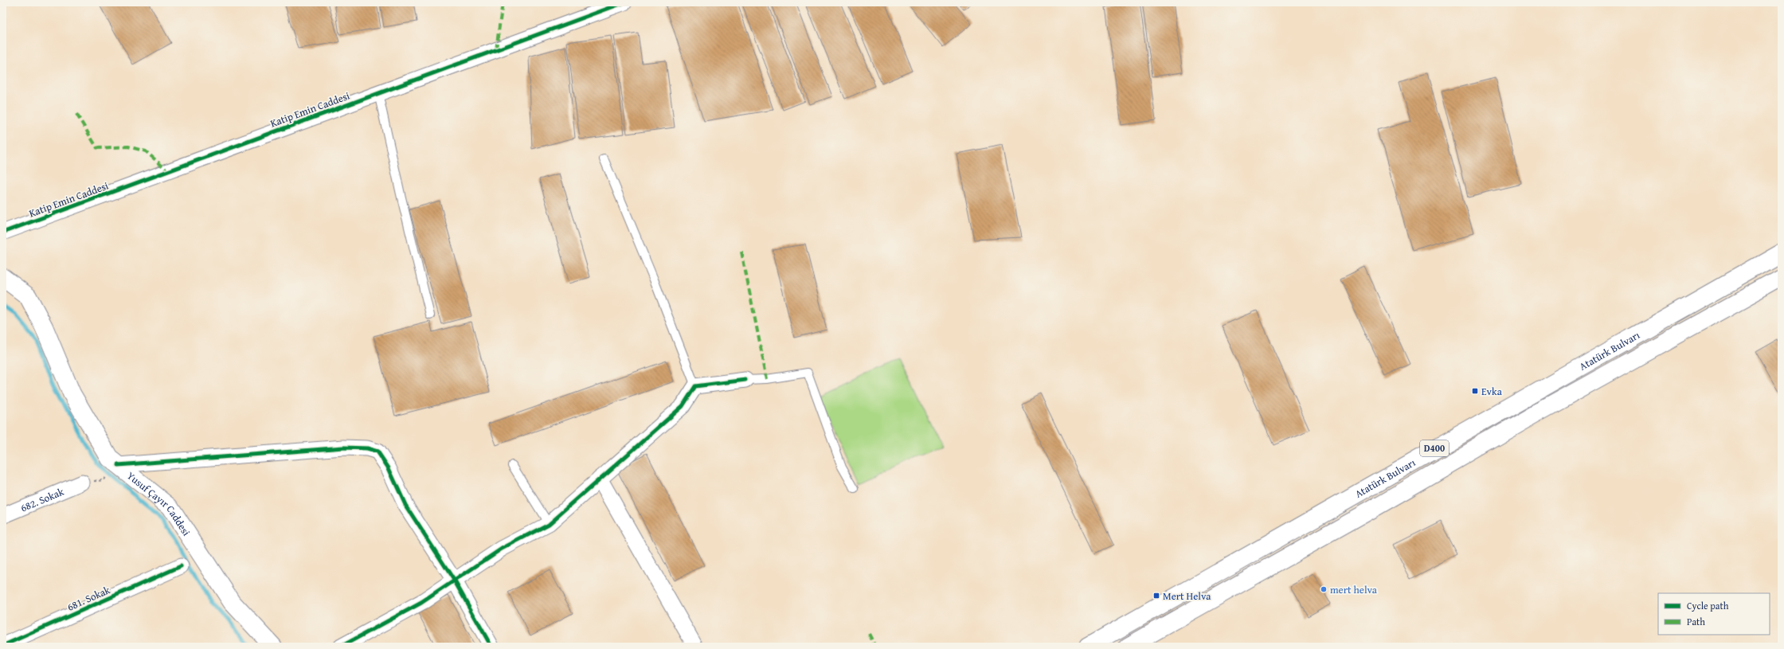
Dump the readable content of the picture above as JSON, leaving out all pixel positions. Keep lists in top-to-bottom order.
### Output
{
  "streets": {
    "main road": ["Atatürk Bulvarı", "D400", "Yusuf Çayır Caddesi"],
    "street": ["Katip Emin Caddesi", "682. Sokak", "681. Sokak"]
  },
  "places": {
    "transit": ["Evka", "Mert Helva"],
    "other": ["mert helva"]
  },
  "legend": ["Cycle path", "Path"]
}
